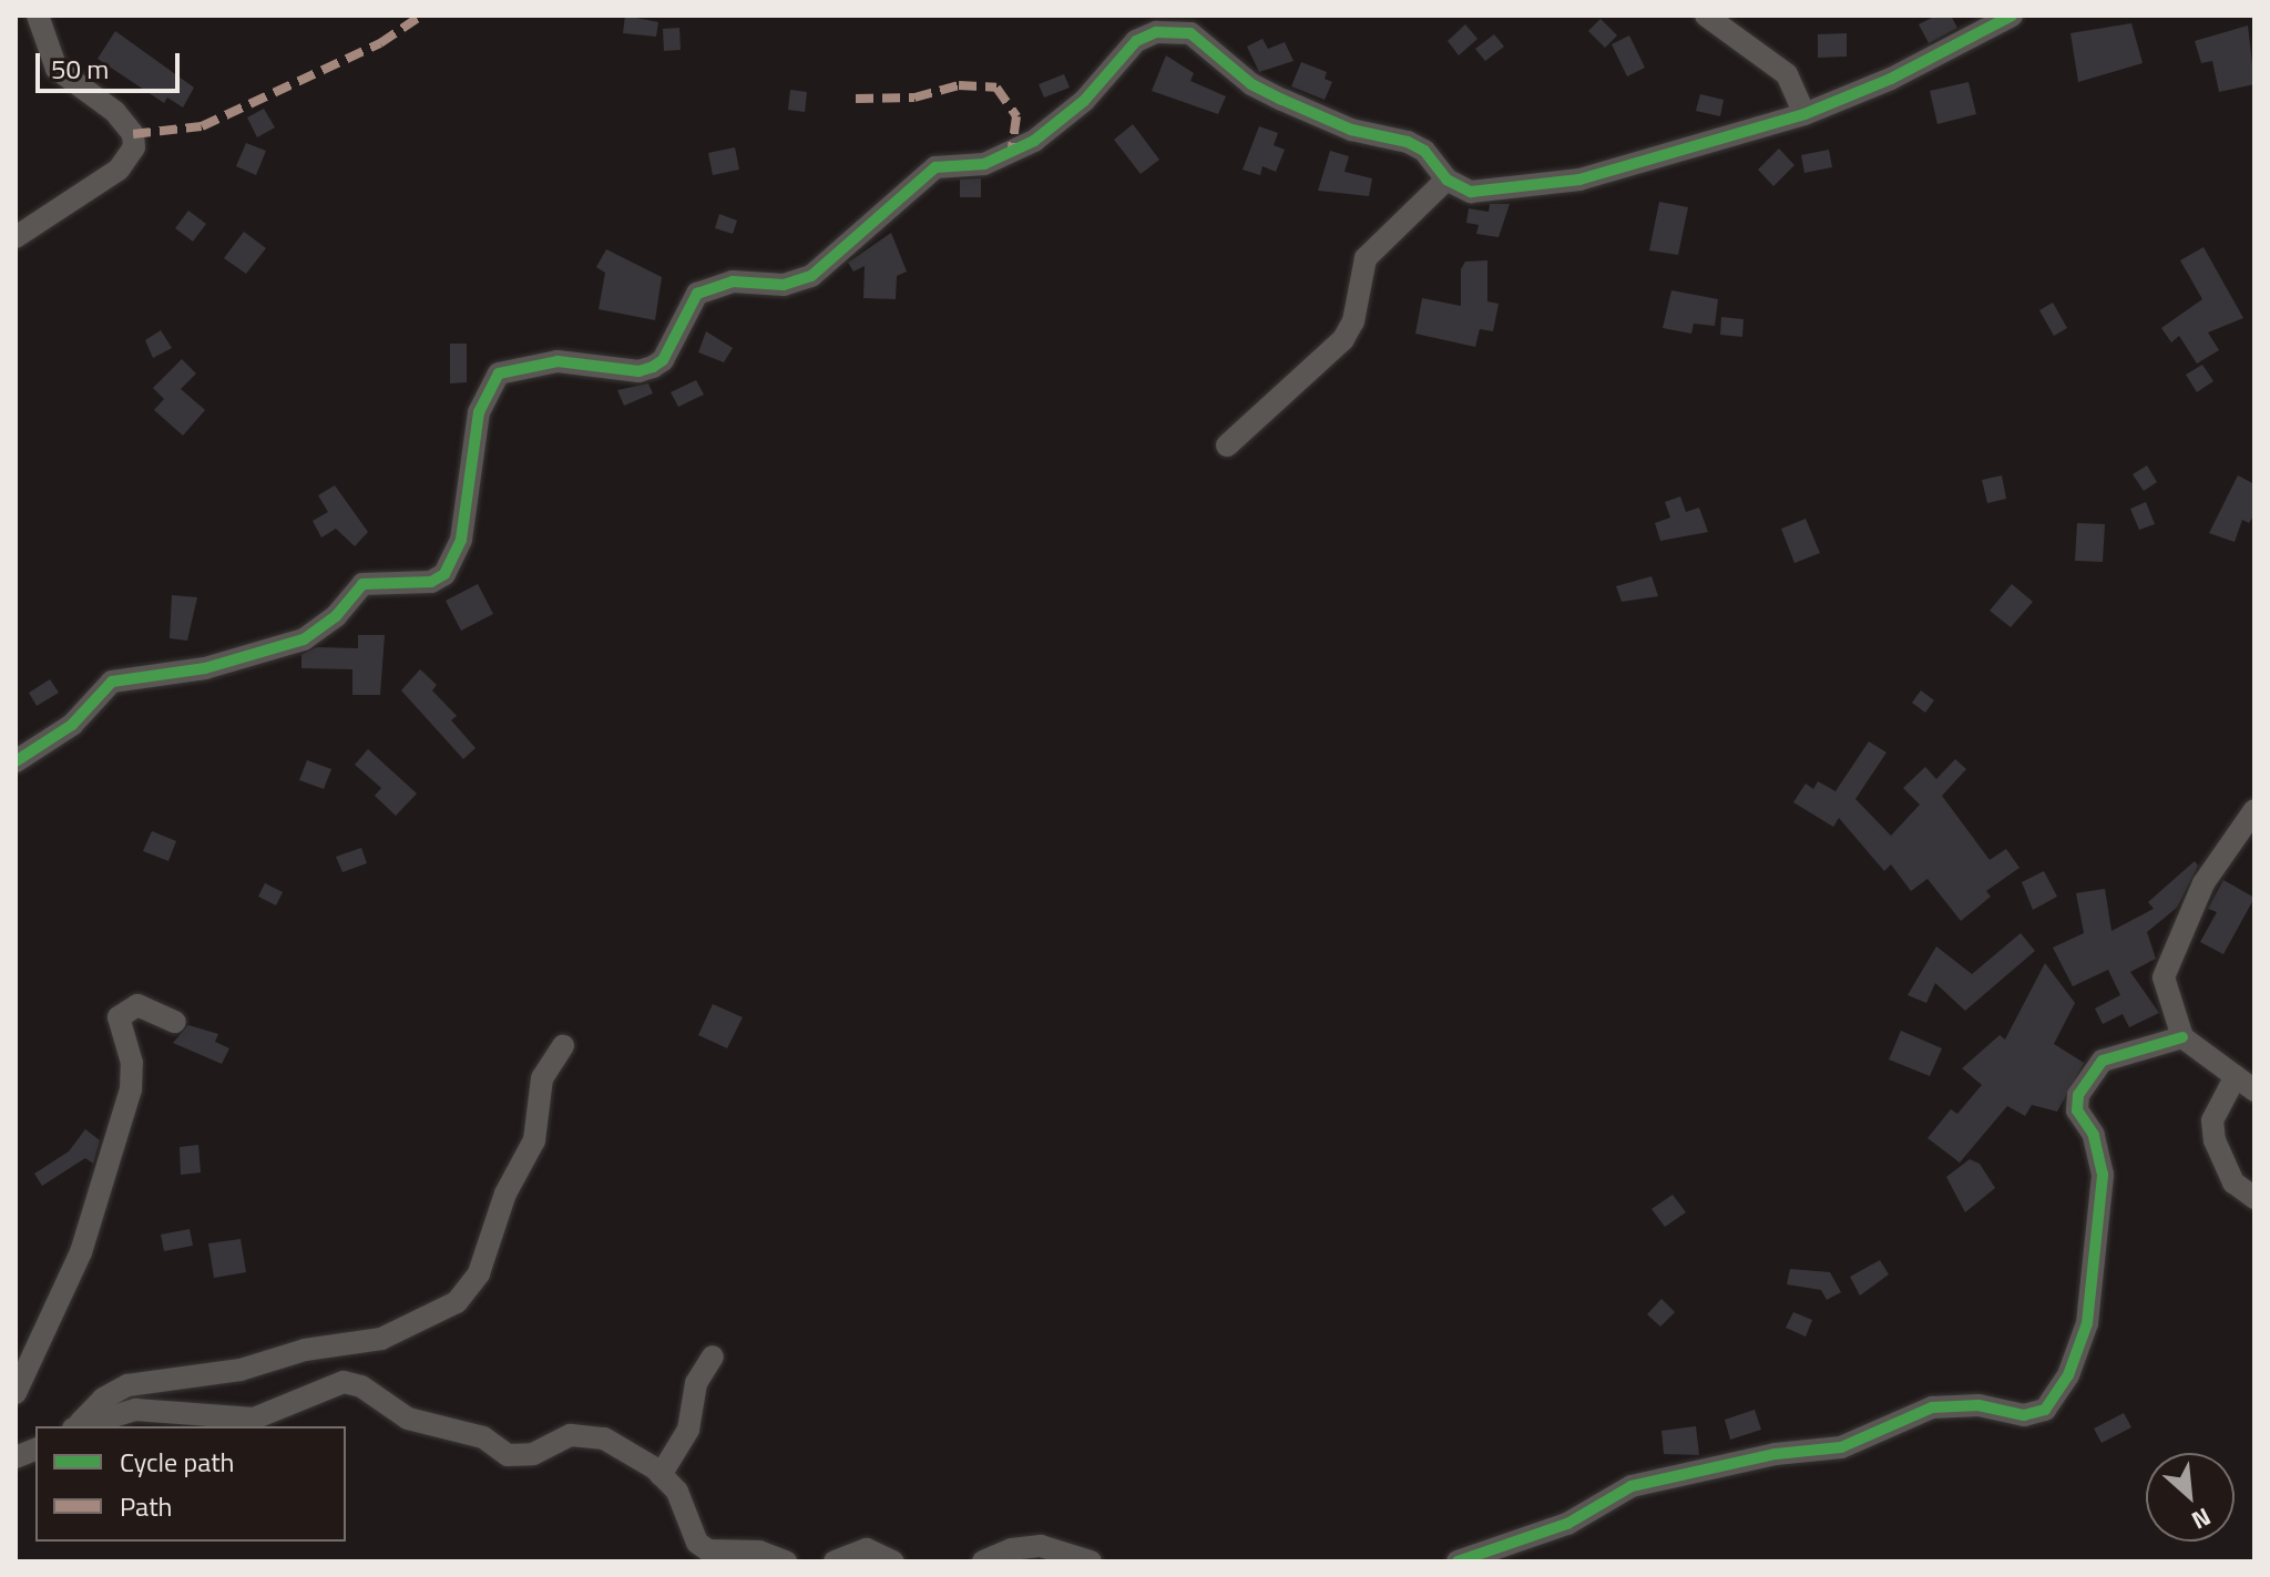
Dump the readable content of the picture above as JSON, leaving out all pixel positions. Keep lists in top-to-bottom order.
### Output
{
  "legend": ["Cycle path", "Path"],
  "scale_bar": "50 m",
  "north": "bottom right"
}
